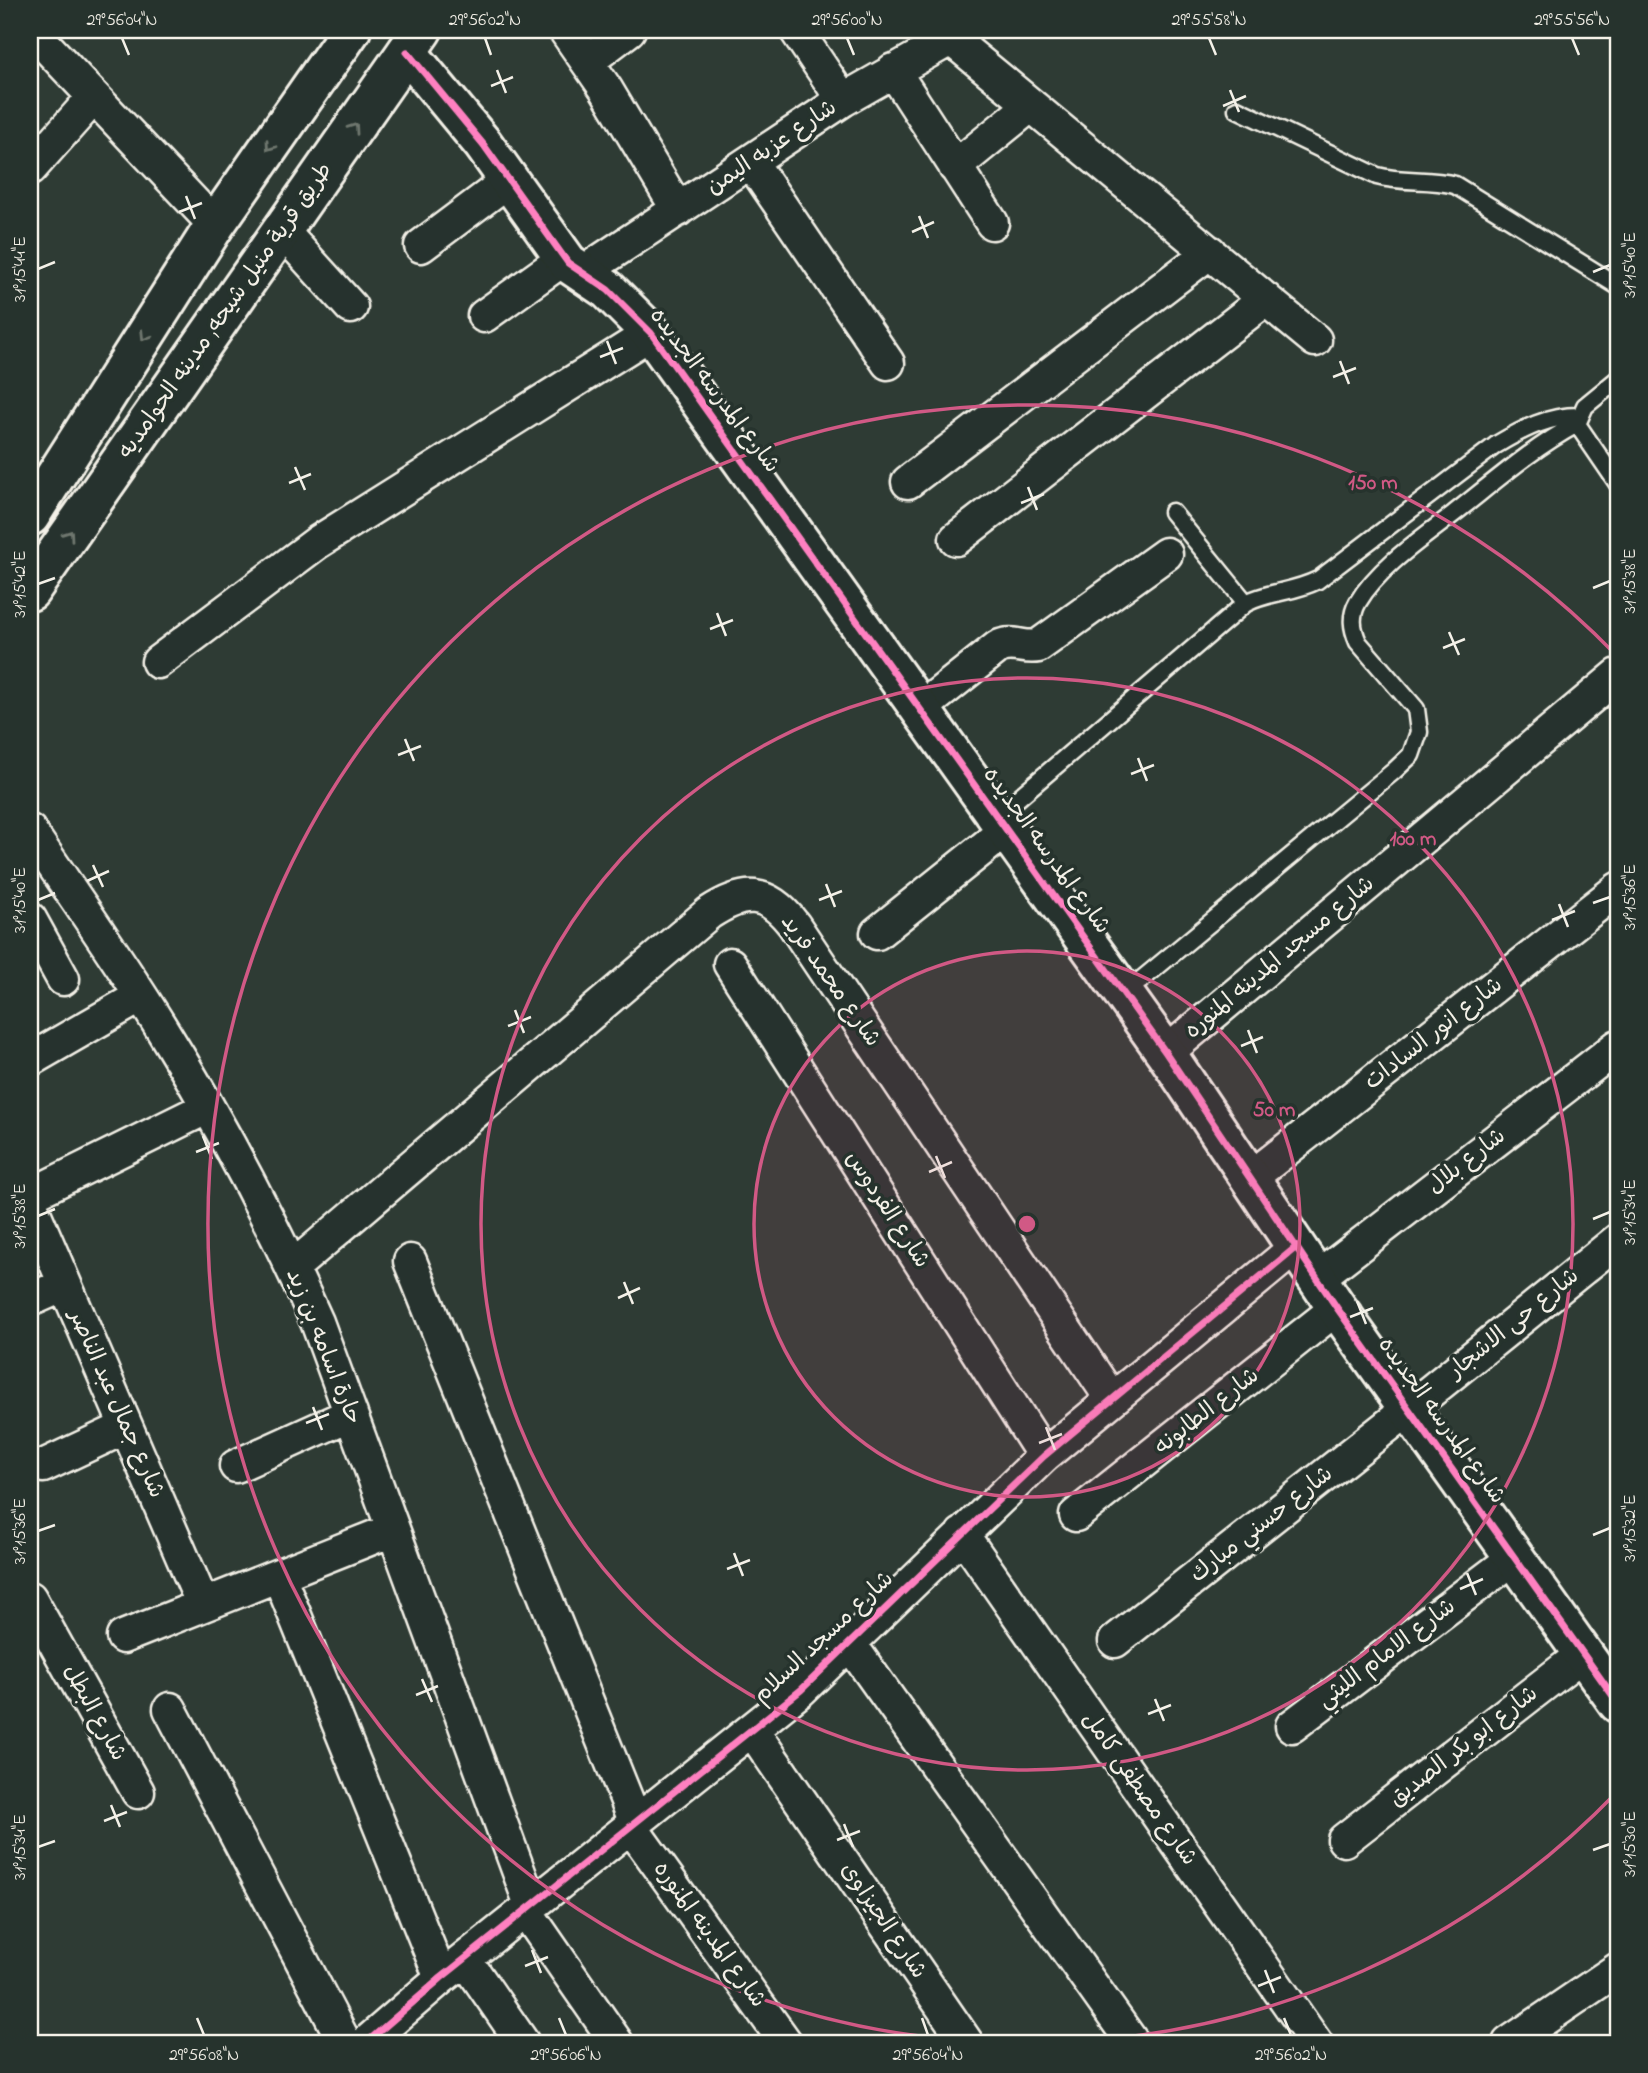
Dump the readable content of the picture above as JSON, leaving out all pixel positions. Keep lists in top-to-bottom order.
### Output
{
  "streets": {
    "street": [
      "شارع عزبه اليمن",
      "طريق قرية منيل شيحه, مدينه الحوامديه",
      "شارع المدرسه الجديده",
      "شارع مسجد المدينه المنوره",
      "شارع محمد فريد",
      "شارع انور السادات",
      "شارع بلال",
      "شارع الفردوس",
      "شارع حى الاشجار",
      "حارة اسامه بن زيد",
      "شارع جمال عبد الناصر",
      "شارع الطابونه",
      "شارع حسني مبارك",
      "شارع مسجد السلام",
      "شارع الامام الليثي",
      "شارع البطل",
      "شارع ابو بكر الصديق",
      "شارع مصطفى كامل",
      "شارع الجيزاوى",
      "شارع المدينه المنوره"
    ]
  },
  "crossings": [
    ["شارع عزبه اليمن", "شارع المدرسه الجديده"],
    ["طريق قرية منيل شيحه, مدينه الحوامديه", "شارع المدرسه الجديده"],
    ["شارع المدرسه الجديده", "شارع مسجد المدينه المنوره"],
    ["شارع المدرسه الجديده", "شارع انور السادات"],
    ["شارع المدرسه الجديده", "شارع بلال"],
    ["شارع المدرسه الجديده", "شارع حى الاشجار"],
    ["شارع المدرسه الجديده", "شارع الطابونه"],
    ["شارع المدرسه الجديده", "شارع حسني مبارك"],
    ["شارع المدرسه الجديده", "شارع مسجد السلام"],
    ["شارع المدرسه الجديده", "شارع الامام الليثي"],
    ["شارع المدرسه الجديده", "شارع ابو بكر الصديق"],
    ["شارع محمد فريد", "حارة اسامه بن زيد"],
    ["شارع محمد فريد", "شارع مسجد السلام"],
    ["شارع بلال", "شارع الطابونه"],
    ["شارع بلال", "شارع مسجد السلام"],
    ["شارع الفردوس", "شارع مسجد السلام"],
    ["شارع حى الاشجار", "شارع حسني مبارك"],
    ["حارة اسامه بن زيد", "شارع مسجد السلام"],
    ["شارع الطابونه", "شارع مسجد السلام"],
    ["شارع مسجد السلام", "شارع مصطفى كامل"],
    ["شارع مسجد السلام", "شارع الجيزاوى"],
    ["شارع مسجد السلام", "شارع المدينه المنوره"]
  ],
  "coordinates": [
    "29°56'04\"N",
    "29°56'02\"N",
    "29°56'00\"N",
    "29°55'58\"N",
    "29°55'56\"N",
    "31°15'40\"E",
    "31°15'44\"E",
    "31°15'38\"E",
    "31°15'42\"E",
    "31°15'36\"E",
    "31°15'34\"E",
    "31°15'32\"E",
    "31°15'30\"E",
    "29°56'08\"N",
    "29°56'06\"N"
  ],
  "rings": ["150 m", "100 m", "50 m"]
}
